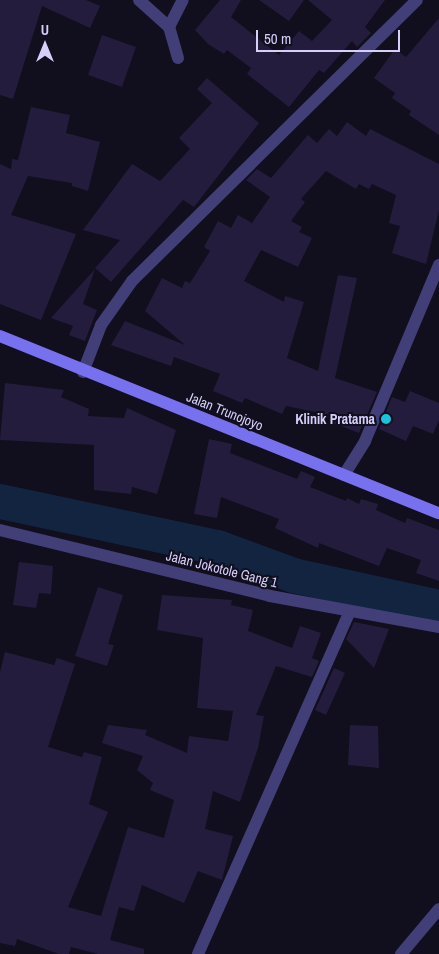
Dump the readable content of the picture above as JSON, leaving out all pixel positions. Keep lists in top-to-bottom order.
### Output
{
  "streets": {
    "main road": ["Jalan Trunojoyo"],
    "street": ["Jalan Jokotole Gang 1"]
  },
  "places": ["Klinik Pratama"],
  "scale_bar": "50 m",
  "north": "top"
}
